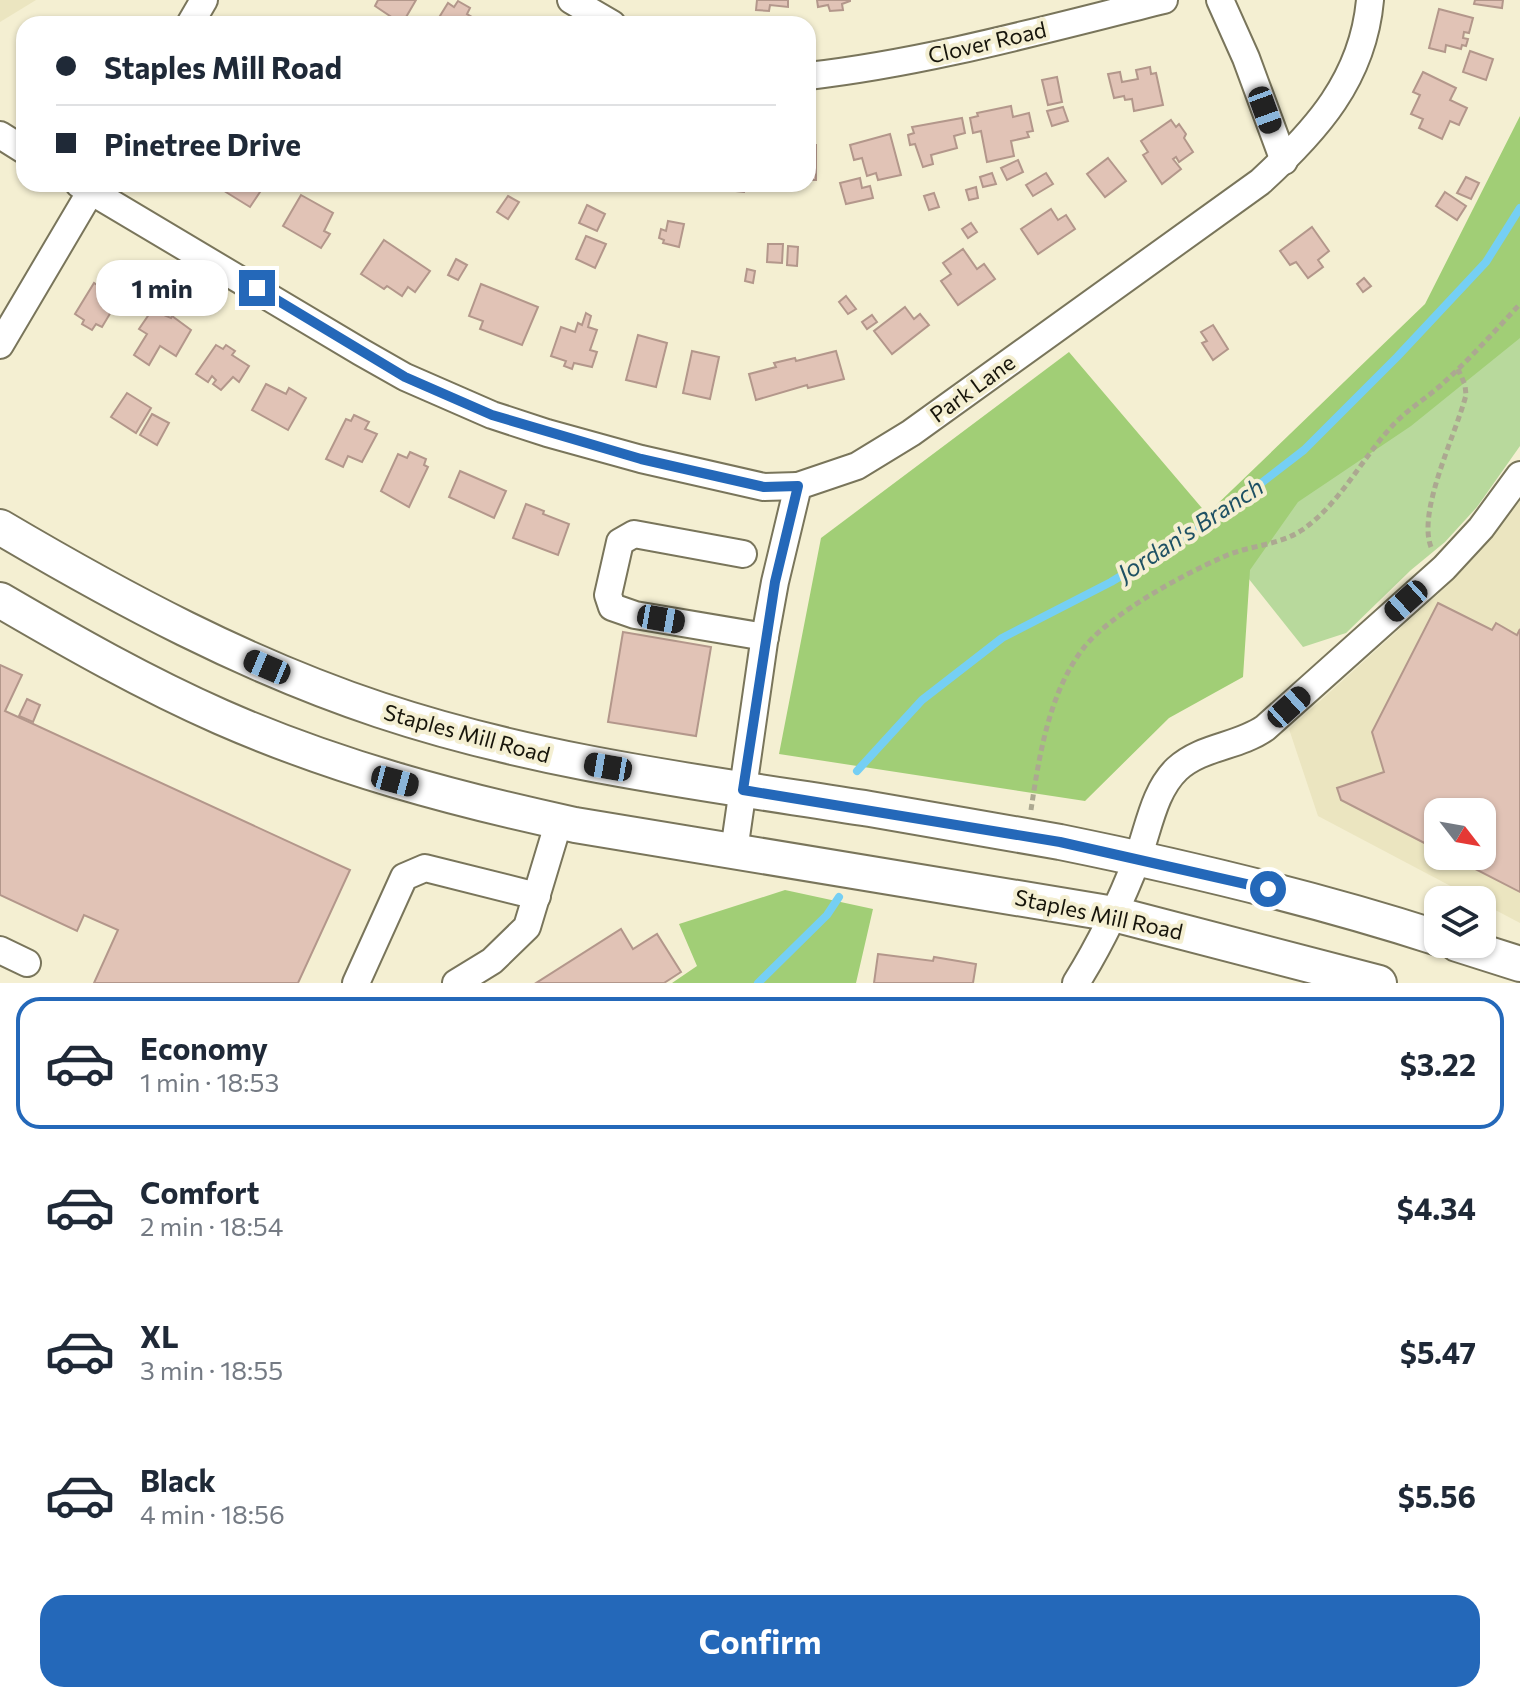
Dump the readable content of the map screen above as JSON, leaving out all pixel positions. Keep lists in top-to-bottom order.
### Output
{
  "streets": {
    "main road": ["Staples Mill Road"],
    "street": ["Clover Road", "Park Lane"]
  },
  "water": ["Jordan's Branch"],
  "north": "bottom right",
  "page": {
    "banner": ["Staples Mill Road", "Pinetree Drive"],
    "bubble": "1 min",
    "list": [
      {
        "name": "Economy",
        "note": "1 min · 18:53",
        "value": "$3.22"
      },
      {
        "name": "Comfort",
        "note": "2 min · 18:54",
        "value": "$4.34"
      },
      {
        "name": "XL",
        "note": "3 min · 18:55",
        "value": "$5.47"
      },
      {
        "name": "Black",
        "note": "4 min · 18:56",
        "value": "$5.56"
      }
    ],
    "buttons": "Confirm"
  }
}
